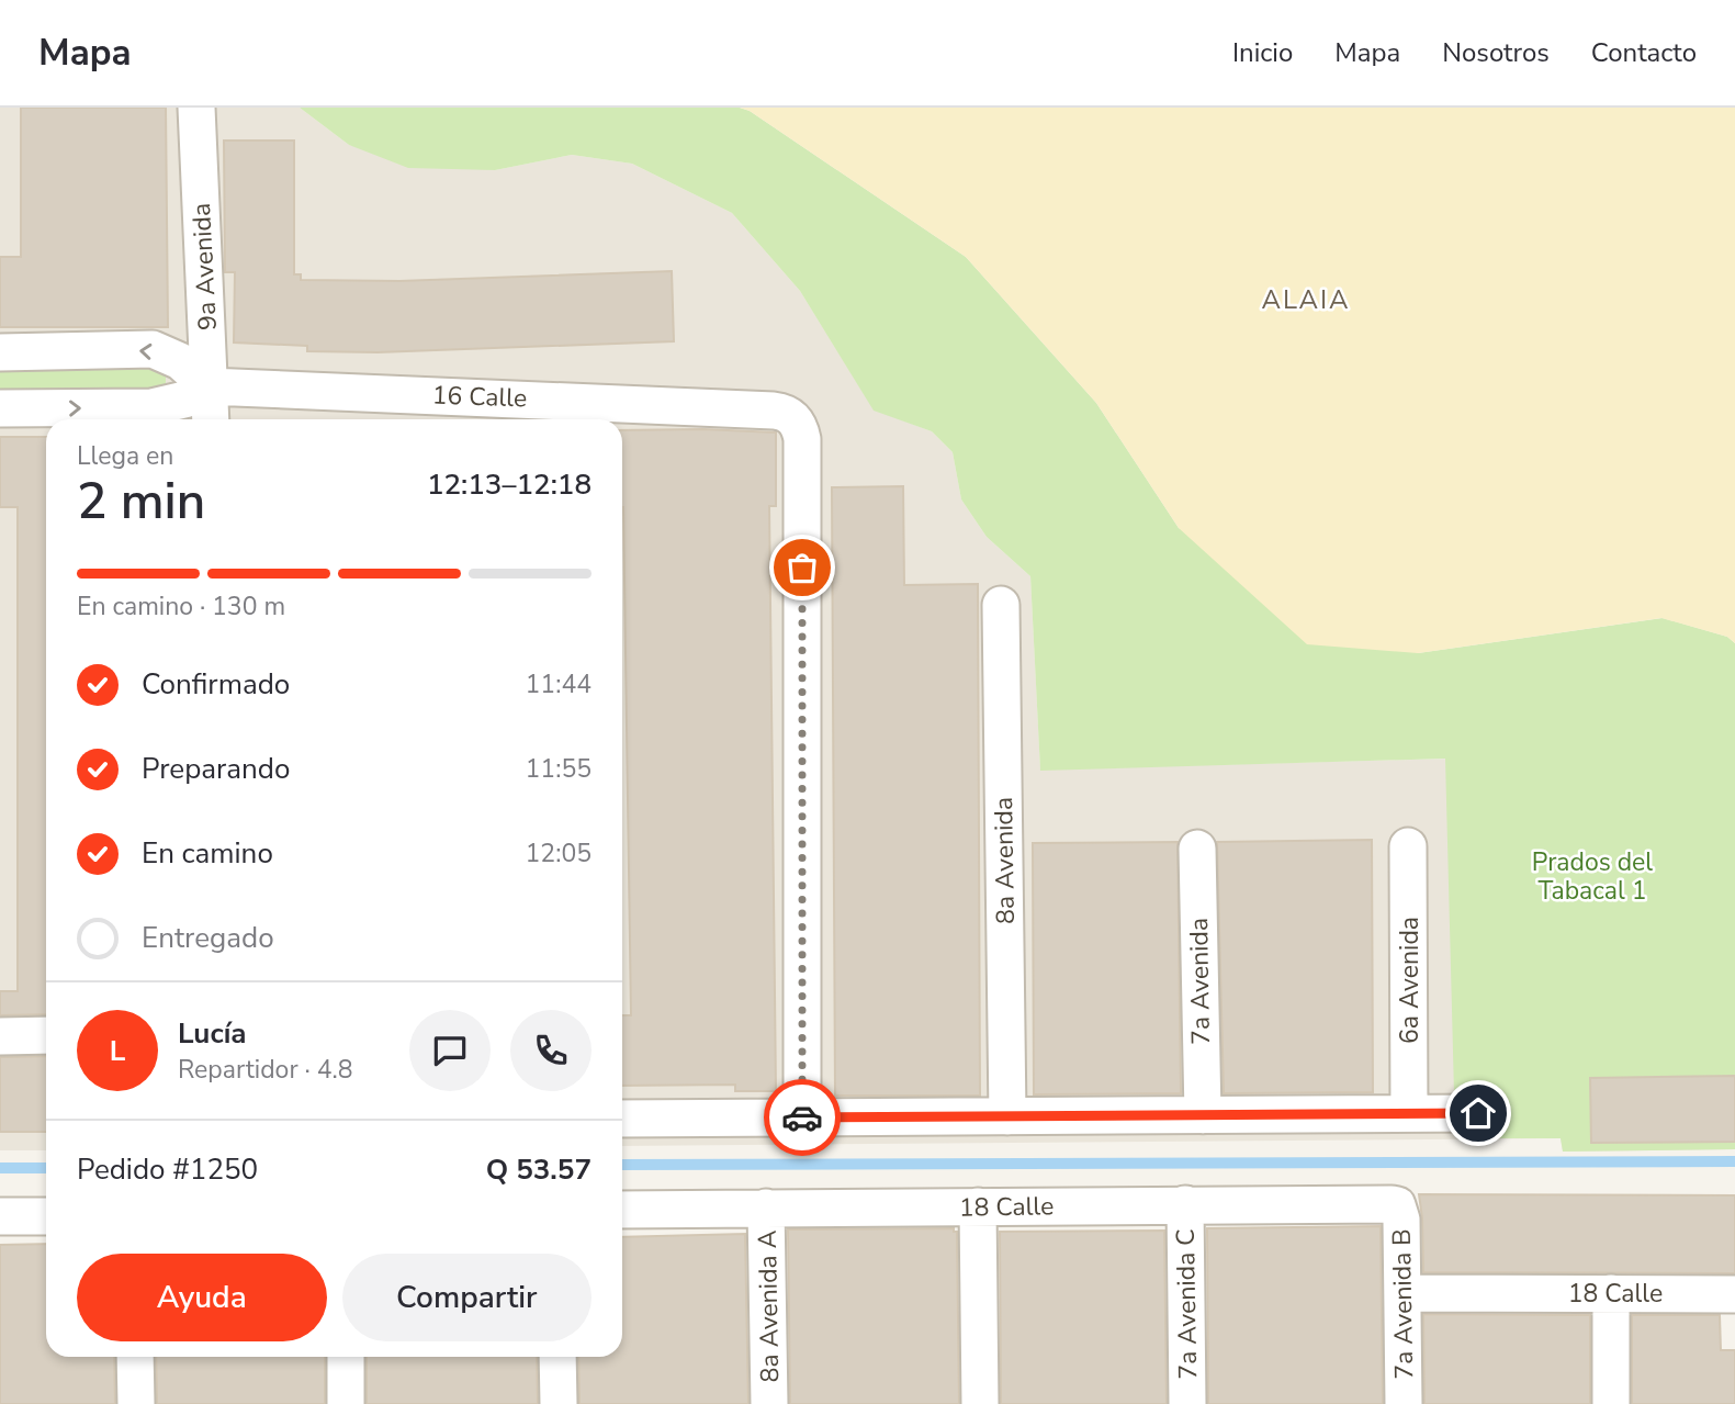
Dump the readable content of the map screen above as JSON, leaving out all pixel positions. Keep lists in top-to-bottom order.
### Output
{
  "streets": {
    "street": [
      "9a Avenida",
      "16 Calle",
      "8a Avenida",
      "6a Avenida",
      "7a Avenida",
      "18 Calle",
      "7a Avenida C",
      "7a Avenida B",
      "8a Avenida A"
    ]
  },
  "crossings": [
    ["9a Avenida", "16 Calle"],
    ["18 Calle", "7a Avenida C"],
    ["18 Calle", "7a Avenida B"],
    ["18 Calle", "8a Avenida A"]
  ],
  "districts": ["ALAIA"],
  "parks": ["Prados del Tabacal 1"],
  "page": {
    "header": "Mapa",
    "nav": [
      "Inicio",
      "Mapa",
      "Nosotros",
      "Contacto"
    ],
    "heading": ["2 min", "Llega en", "12:13–12:18"],
    "panel": [
      "Lucía",
      "Repartidor · 4.8",
      "Pedido #1250",
      "Q 53.57"
    ],
    "bar": "En camino · 130 m",
    "list": [
      ["Confirmado", "11:44"],
      ["Preparando", "11:55"],
      ["En camino", "12:05"],
      "Entregado"
    ],
    "round": "L",
    "buttons": ["Ayuda", "Compartir"]
  }
}
